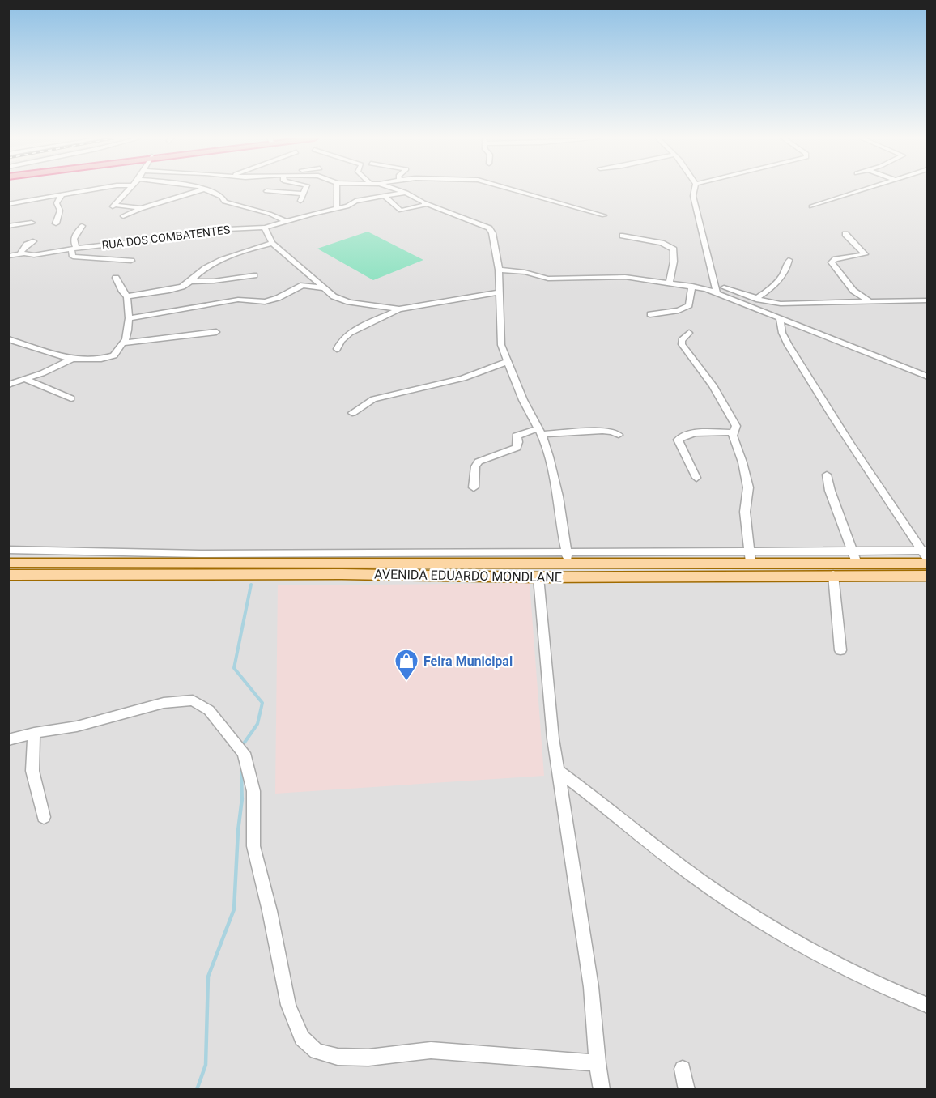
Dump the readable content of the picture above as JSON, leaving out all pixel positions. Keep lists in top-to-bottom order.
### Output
{
  "streets": {
    "main road": ["AVENIDA EDUARDO MONDLANE"],
    "street": ["RUA DOS COMBATENTES"]
  },
  "places": {
    "shop": ["Feira Municipal"]
  }
}
